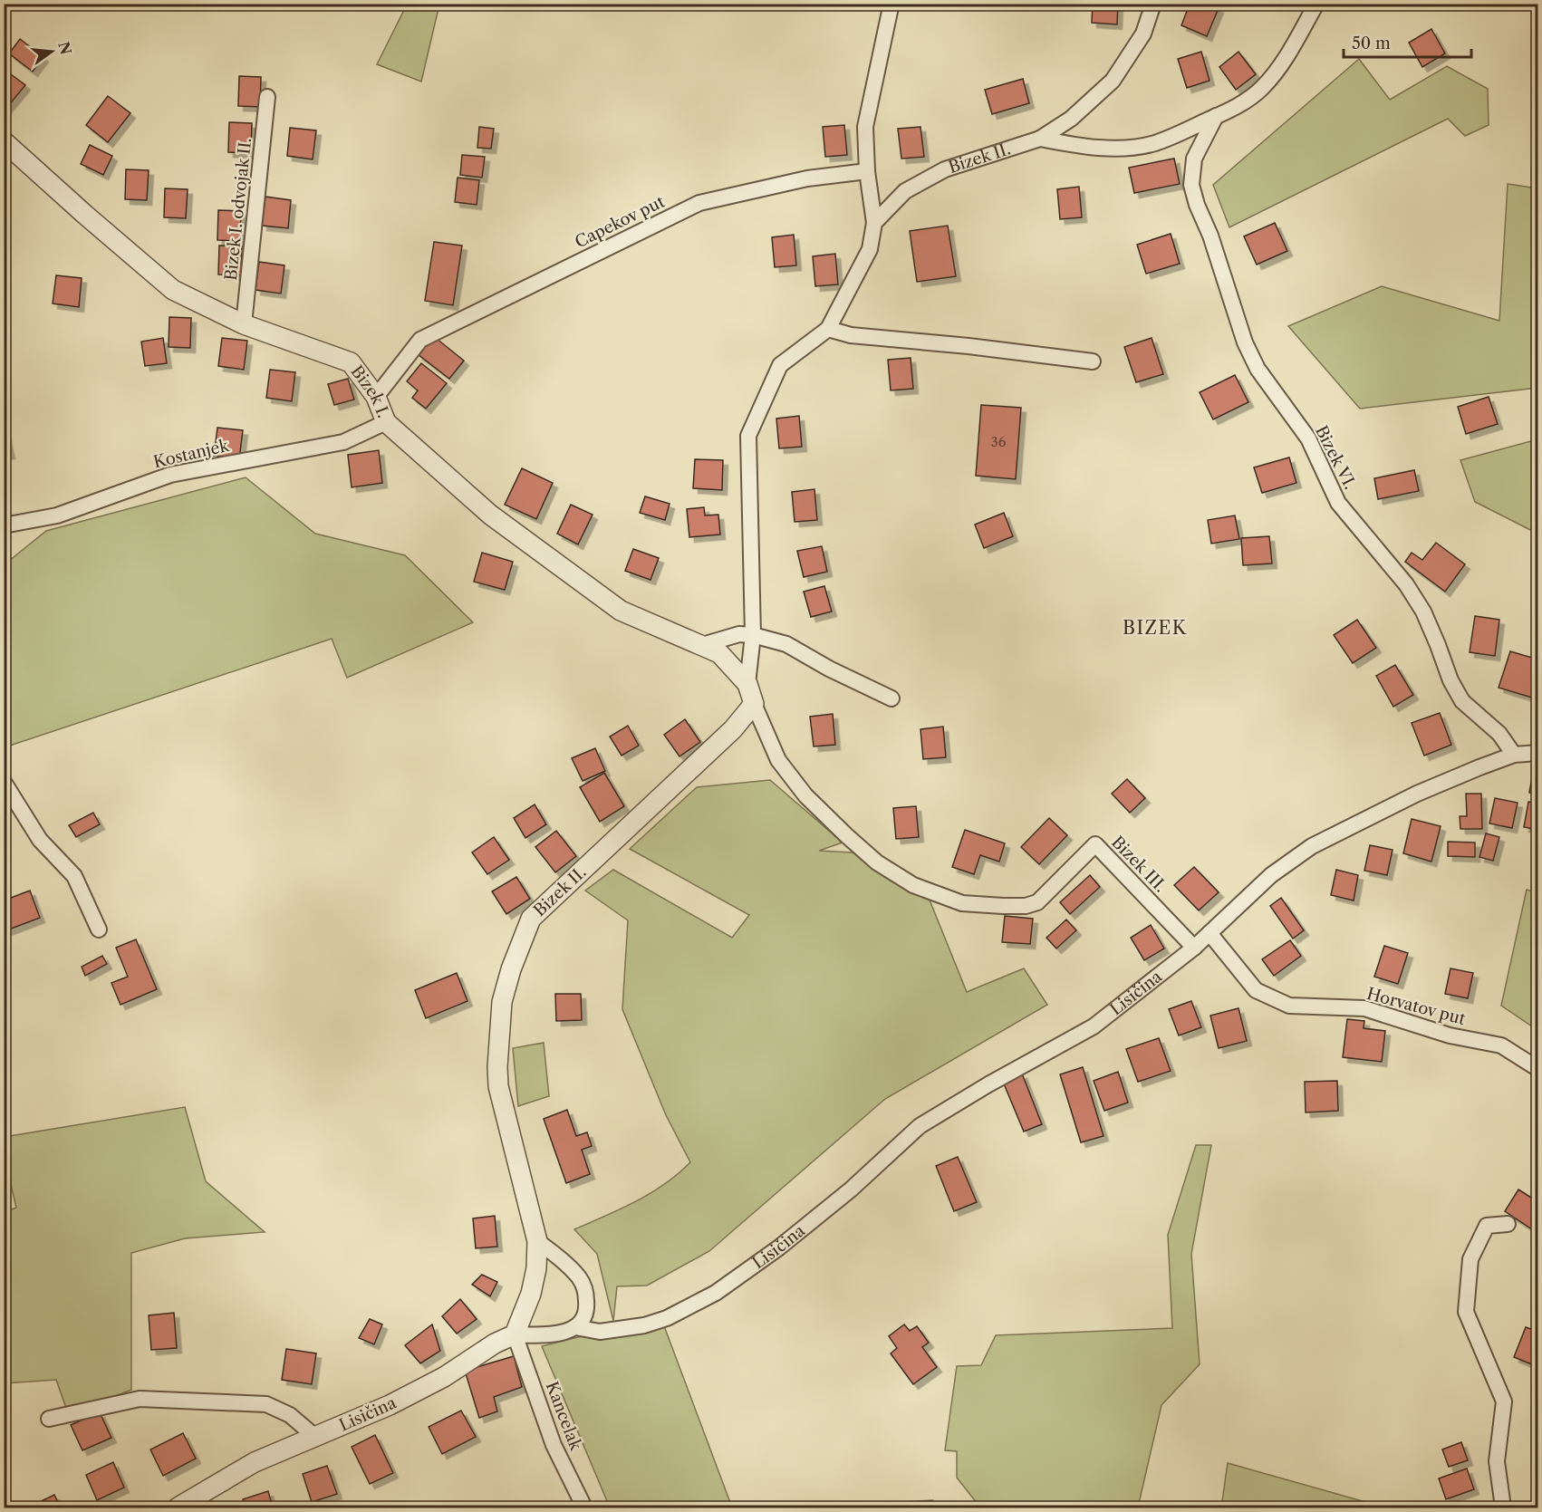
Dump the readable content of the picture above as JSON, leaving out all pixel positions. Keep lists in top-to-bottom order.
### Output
{
  "streets": {
    "street": [
      "Bizek II.",
      "Bizek I. odvojak II.",
      "Capekov put",
      "Bizek I.",
      "Kostanjek",
      "Bizek VI.",
      "Bizek III.",
      "Lisičina",
      "Horvatov put",
      "Kancelak"
    ]
  },
  "crossings": [
    ["Bizek II.", "Bizek III."],
    ["Bizek II.", "Lisičina"],
    ["Bizek II.", "Kancelak"],
    ["Bizek I. odvojak II.", "Bizek I."],
    ["Capekov put", "Bizek I."],
    ["Bizek I.", "Kostanjek"],
    ["Bizek III.", "Lisičina"],
    ["Lisičina", "Kancelak"]
  ],
  "districts": ["BIZEK"],
  "house_numbers": ["36"],
  "scale_bar": "50 m",
  "north": "right"
}
